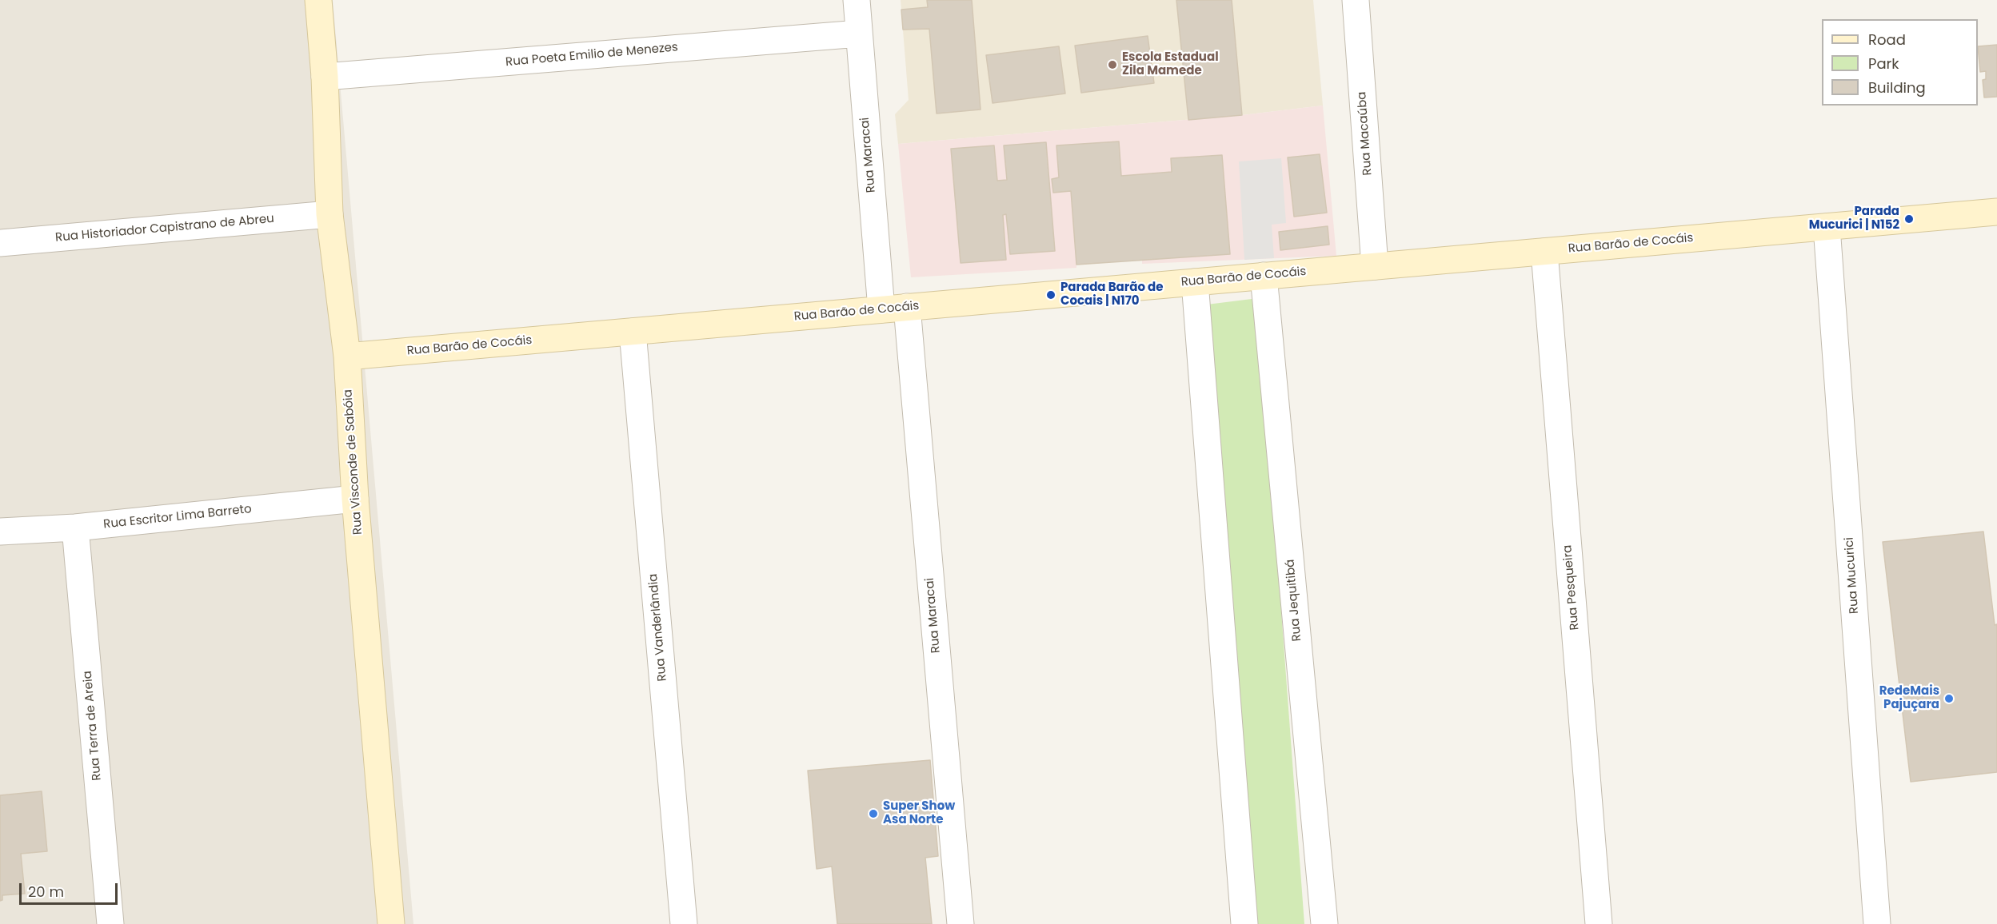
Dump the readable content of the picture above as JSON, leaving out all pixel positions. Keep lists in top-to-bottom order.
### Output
{
  "streets": {
    "street": [
      "Rua Poeta Emilio de Menezes",
      "Rua Macaúba",
      "Rua Maracai",
      "Rua Historiador Capistrano de Abreu",
      "Rua Barão de Cocáis",
      "Rua Visconde de Sabóia",
      "Rua Escritor Lima Barreto",
      "Rua Mucurici",
      "Rua Pesqueira",
      "Rua Jequitibá",
      "Rua Vanderlândia",
      "Rua Terra de Areia"
    ]
  },
  "crossings": [
    ["Rua Poeta Emilio de Menezes", "Rua Maracai"],
    ["Rua Poeta Emilio de Menezes", "Rua Visconde de Sabóia"],
    ["Rua Macaúba", "Rua Barão de Cocáis"],
    ["Rua Maracai", "Rua Barão de Cocáis"],
    ["Rua Historiador Capistrano de Abreu", "Rua Visconde de Sabóia"],
    ["Rua Barão de Cocáis", "Rua Visconde de Sabóia"],
    ["Rua Barão de Cocáis", "Rua Mucurici"],
    ["Rua Barão de Cocáis", "Rua Pesqueira"],
    ["Rua Barão de Cocáis", "Rua Jequitibá"],
    ["Rua Barão de Cocáis", "Rua Vanderlândia"],
    ["Rua Visconde de Sabóia", "Rua Escritor Lima Barreto"],
    ["Rua Escritor Lima Barreto", "Rua Terra de Areia"]
  ],
  "places": [
    "Escola Estadual Zila Mamede",
    "Parada Mucurici | N152",
    "Parada Barão de Cocais | N170",
    "RedeMais Pajuçara",
    "Super Show Asa Norte"
  ],
  "legend": ["Road", "Park", "Building"],
  "scale_bar": "20 m"
}
